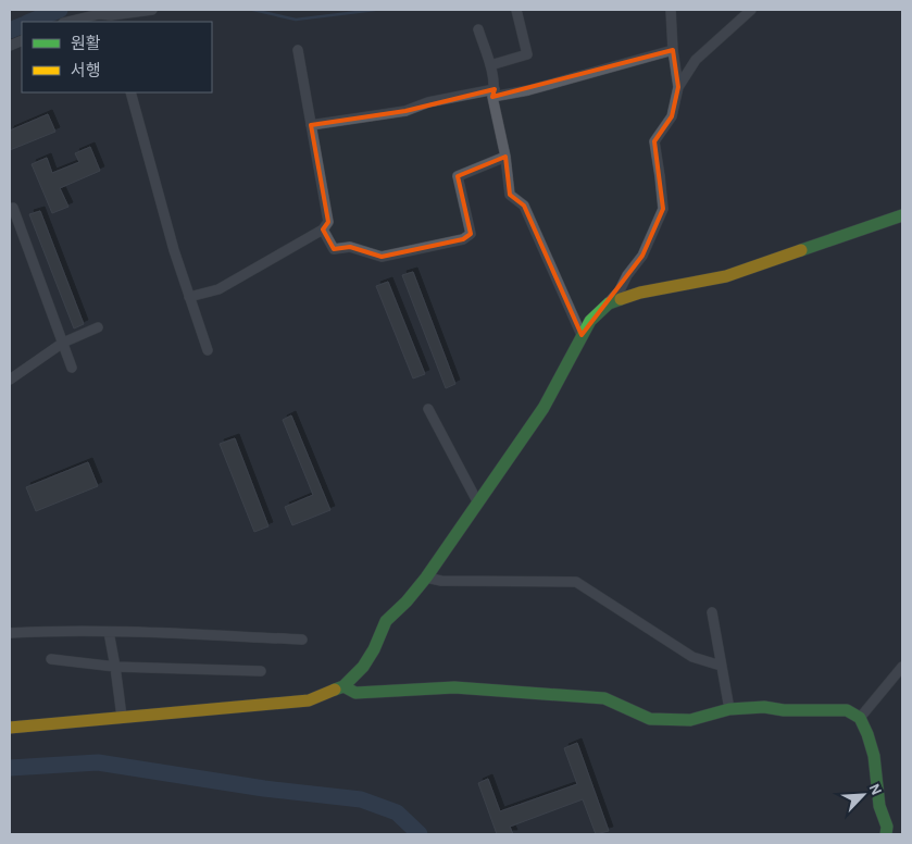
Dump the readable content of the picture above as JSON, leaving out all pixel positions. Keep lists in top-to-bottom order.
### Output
{
  "legend": ["원활", "서행"],
  "north": "top right"
}
